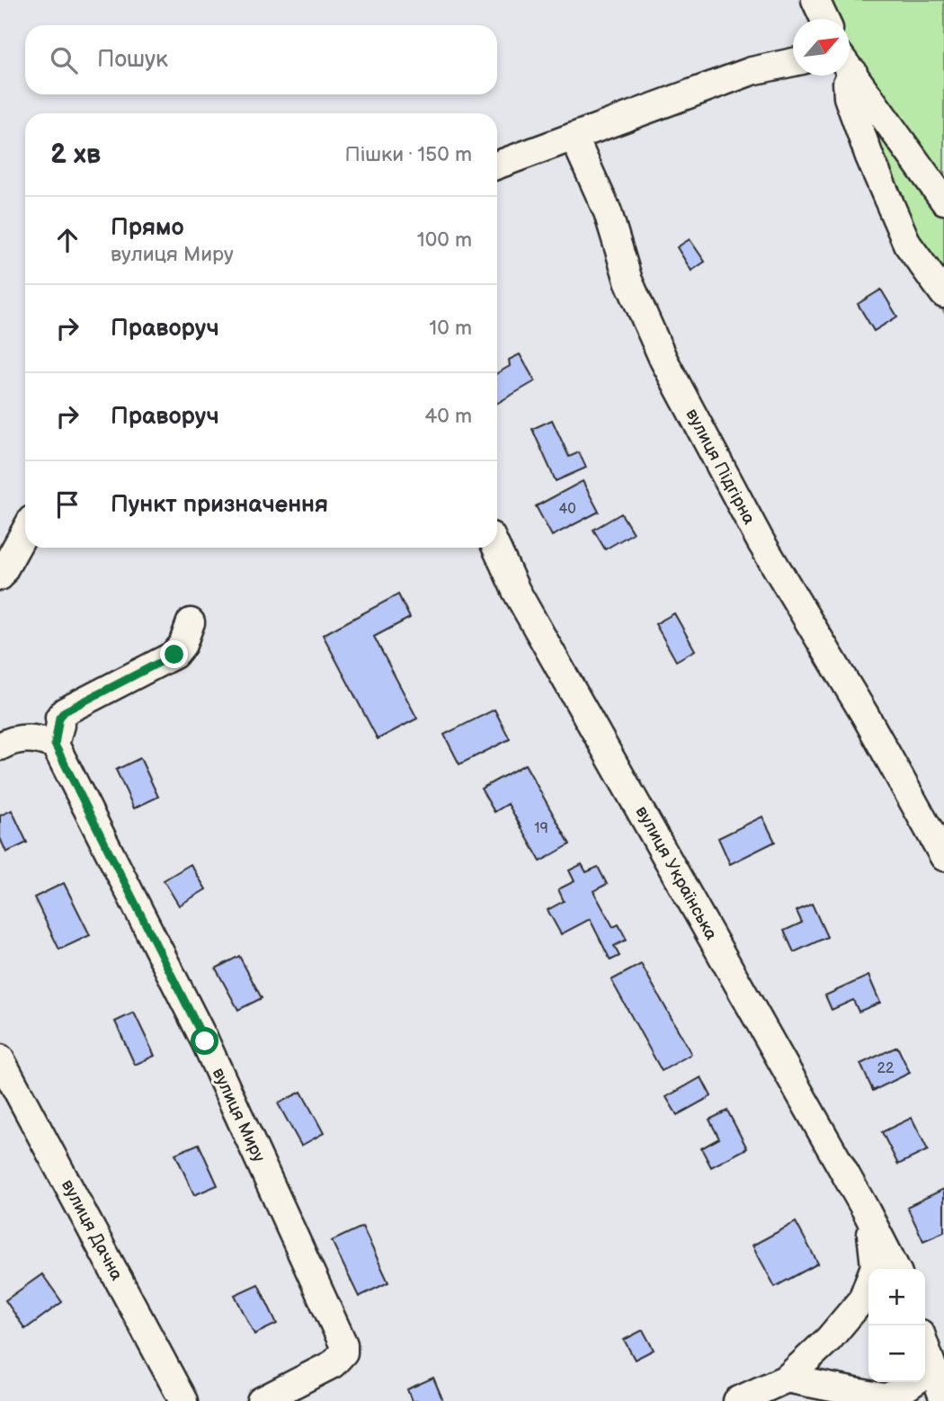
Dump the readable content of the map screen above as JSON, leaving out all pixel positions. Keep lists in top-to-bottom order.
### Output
{
  "streets": {
    "street": [
      "вулиця Підгірна",
      "вулиця Українська",
      "вулиця Миру",
      "вулиця Дачна"
    ]
  },
  "house_numbers": ["40", "19", "22"],
  "north": "top right",
  "page": {
    "search": "Пошук",
    "heading": ["2 хв", "Пішки · 150 m"],
    "list": [
      ["Прямо", "вулиця Миру", "100 m"],
      ["Праворуч", "10 m"],
      ["Праворуч", "40 m"],
      "Пункт призначення"
    ],
    "map_buttons": ["+", "−"]
  }
}
